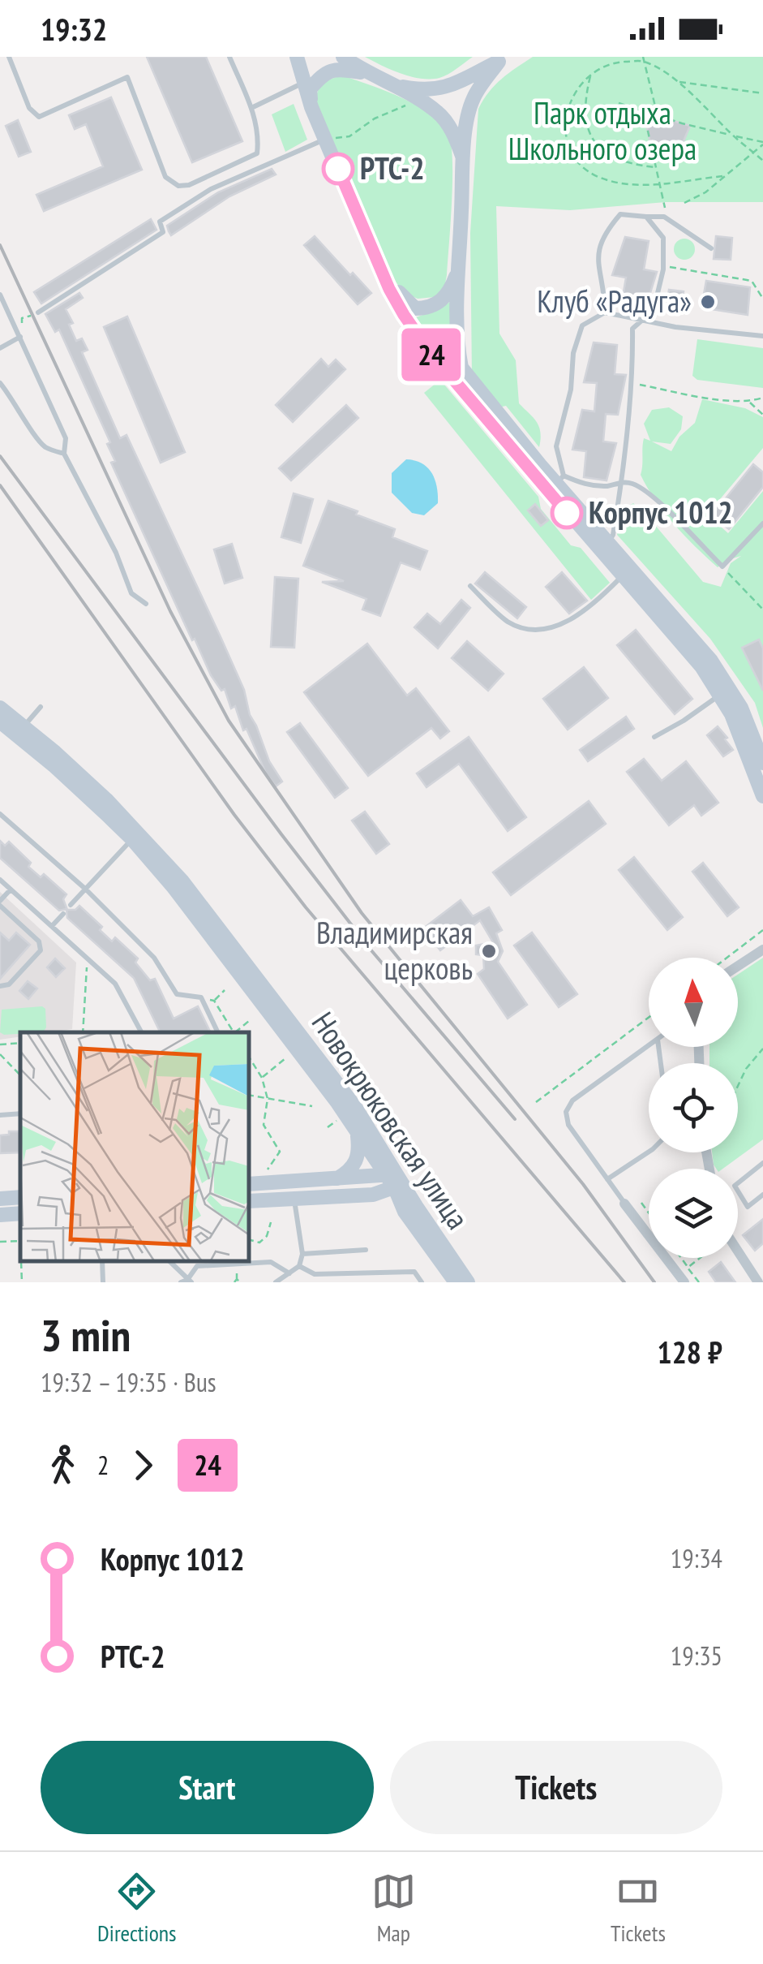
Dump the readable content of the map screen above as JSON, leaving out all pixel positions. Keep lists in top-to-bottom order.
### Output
{
  "streets": {
    "street": ["Новокрюковская улица"]
  },
  "parks": ["Парк отдыха Школьного озера"],
  "places": [
    "РТС-2",
    "Клуб «Радуга»",
    "Корпус 1012",
    "Владимирская церковь"
  ],
  "lines": ["bus line 24"],
  "north": "top",
  "page": {
    "status": "19:32",
    "on_map": "24",
    "heading": ["3 min", "19:32 – 19:35 · Bus", "128 ₽"],
    "legs": ["2", "24"],
    "list": [
      {
        "name": "Корпус 1012",
        "value": "19:34"
      },
      {
        "name": "РТС-2",
        "value": "19:35"
      }
    ],
    "buttons": ["Start", "Tickets"],
    "tabs": ["Directions", "Map", "Tickets"]
  }
}
